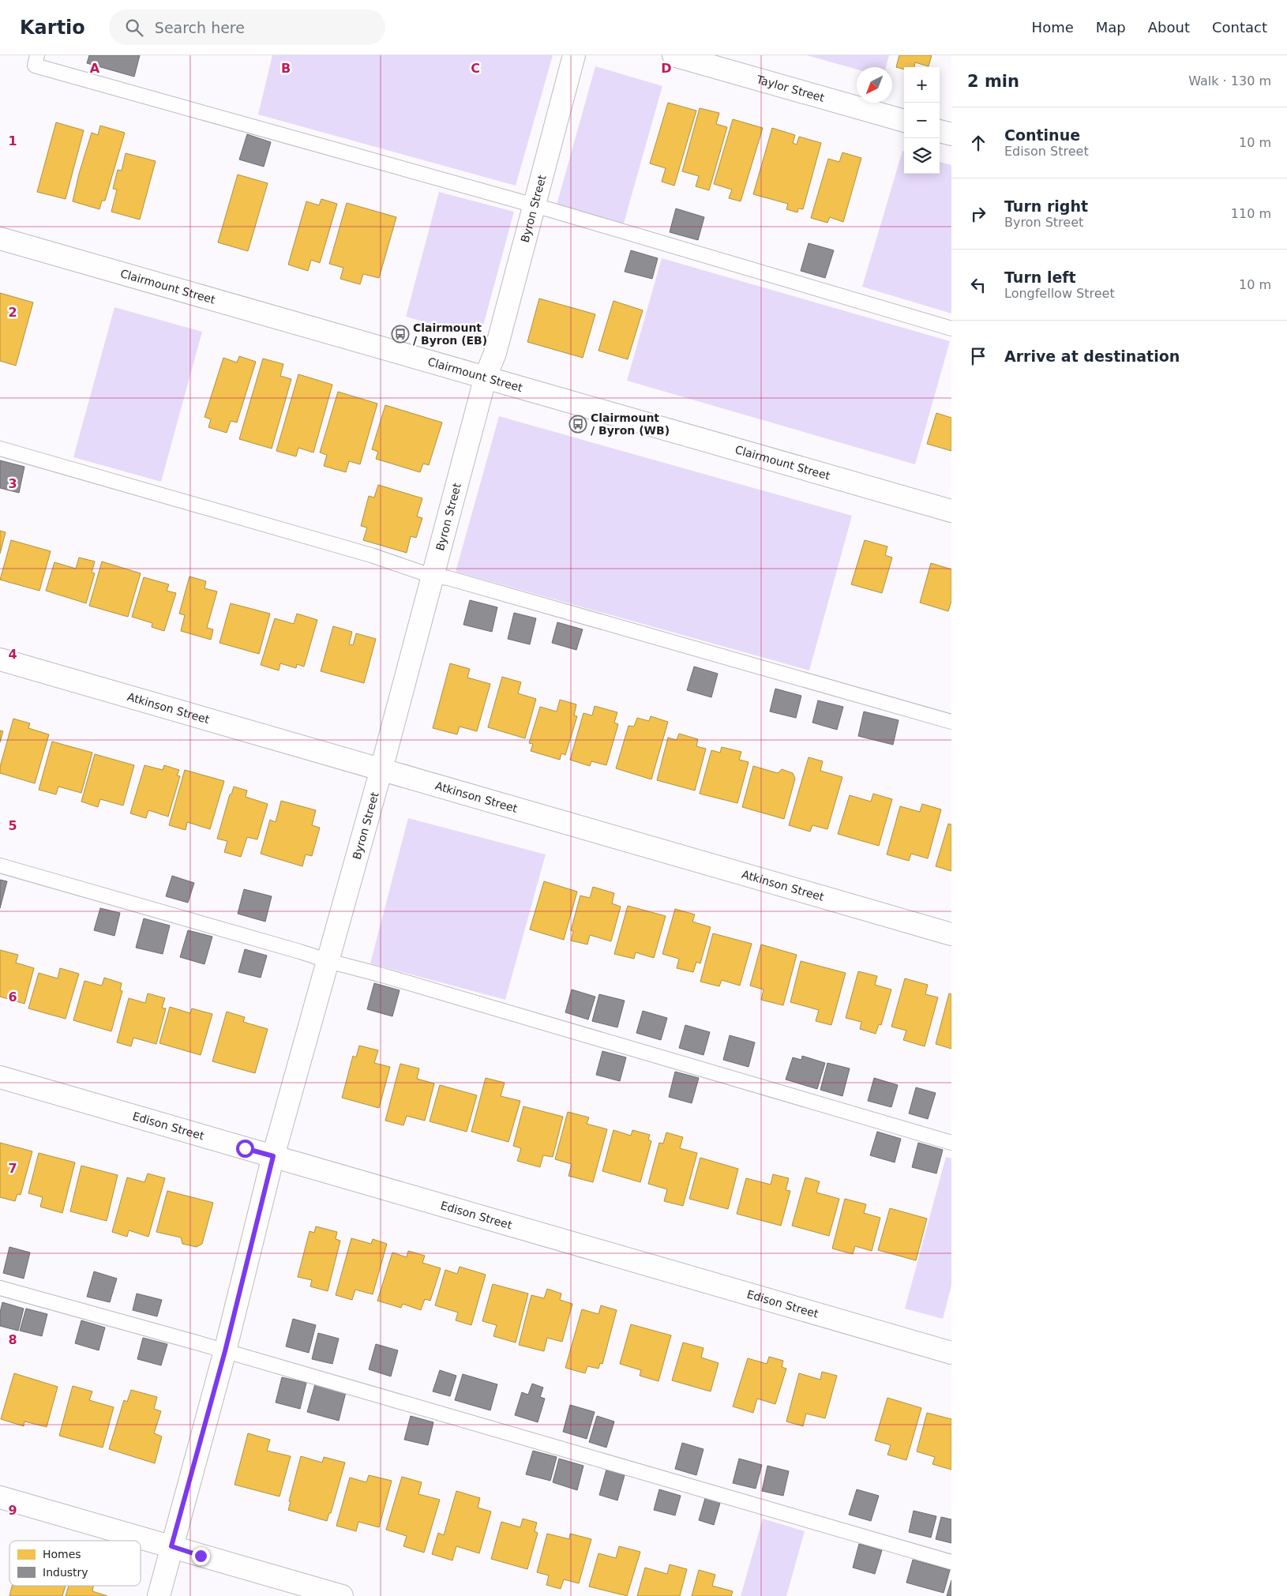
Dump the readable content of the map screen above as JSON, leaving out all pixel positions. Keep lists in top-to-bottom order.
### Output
{
  "streets": {
    "street": [
      "Taylor Street",
      "Byron Street",
      "Clairmount Street",
      "Atkinson Street",
      "Edison Street"
    ]
  },
  "crossings": [
    ["Byron Street", "Clairmount Street"],
    ["Byron Street", "Atkinson Street"],
    ["Byron Street", "Edison Street"]
  ],
  "places": {
    "bus stop": ["Clairmount / Byron (EB)", "Clairmount / Byron (WB)"]
  },
  "legend": ["Homes", "Industry"],
  "north": "bottom left",
  "page": {
    "header": "Kartio",
    "search": "Search here",
    "nav": [
      "Home",
      "Map",
      "About",
      "Contact"
    ],
    "heading": ["2 min", "Walk · 130 m"],
    "map_buttons": ["+", "−"],
    "list": [
      ["Continue", "Edison Street", "10 m"],
      ["Turn right", "Byron Street", "110 m"],
      ["Turn left", "Longfellow Street", "10 m"],
      "Arrive at destination"
    ]
  },
  "grid": {
    "columns": [
      "A",
      "B",
      "C",
      "D"
    ],
    "rows": [
      "1",
      "2",
      "3",
      "4",
      "5",
      "6",
      "7",
      "8",
      "9"
    ]
  }
}
